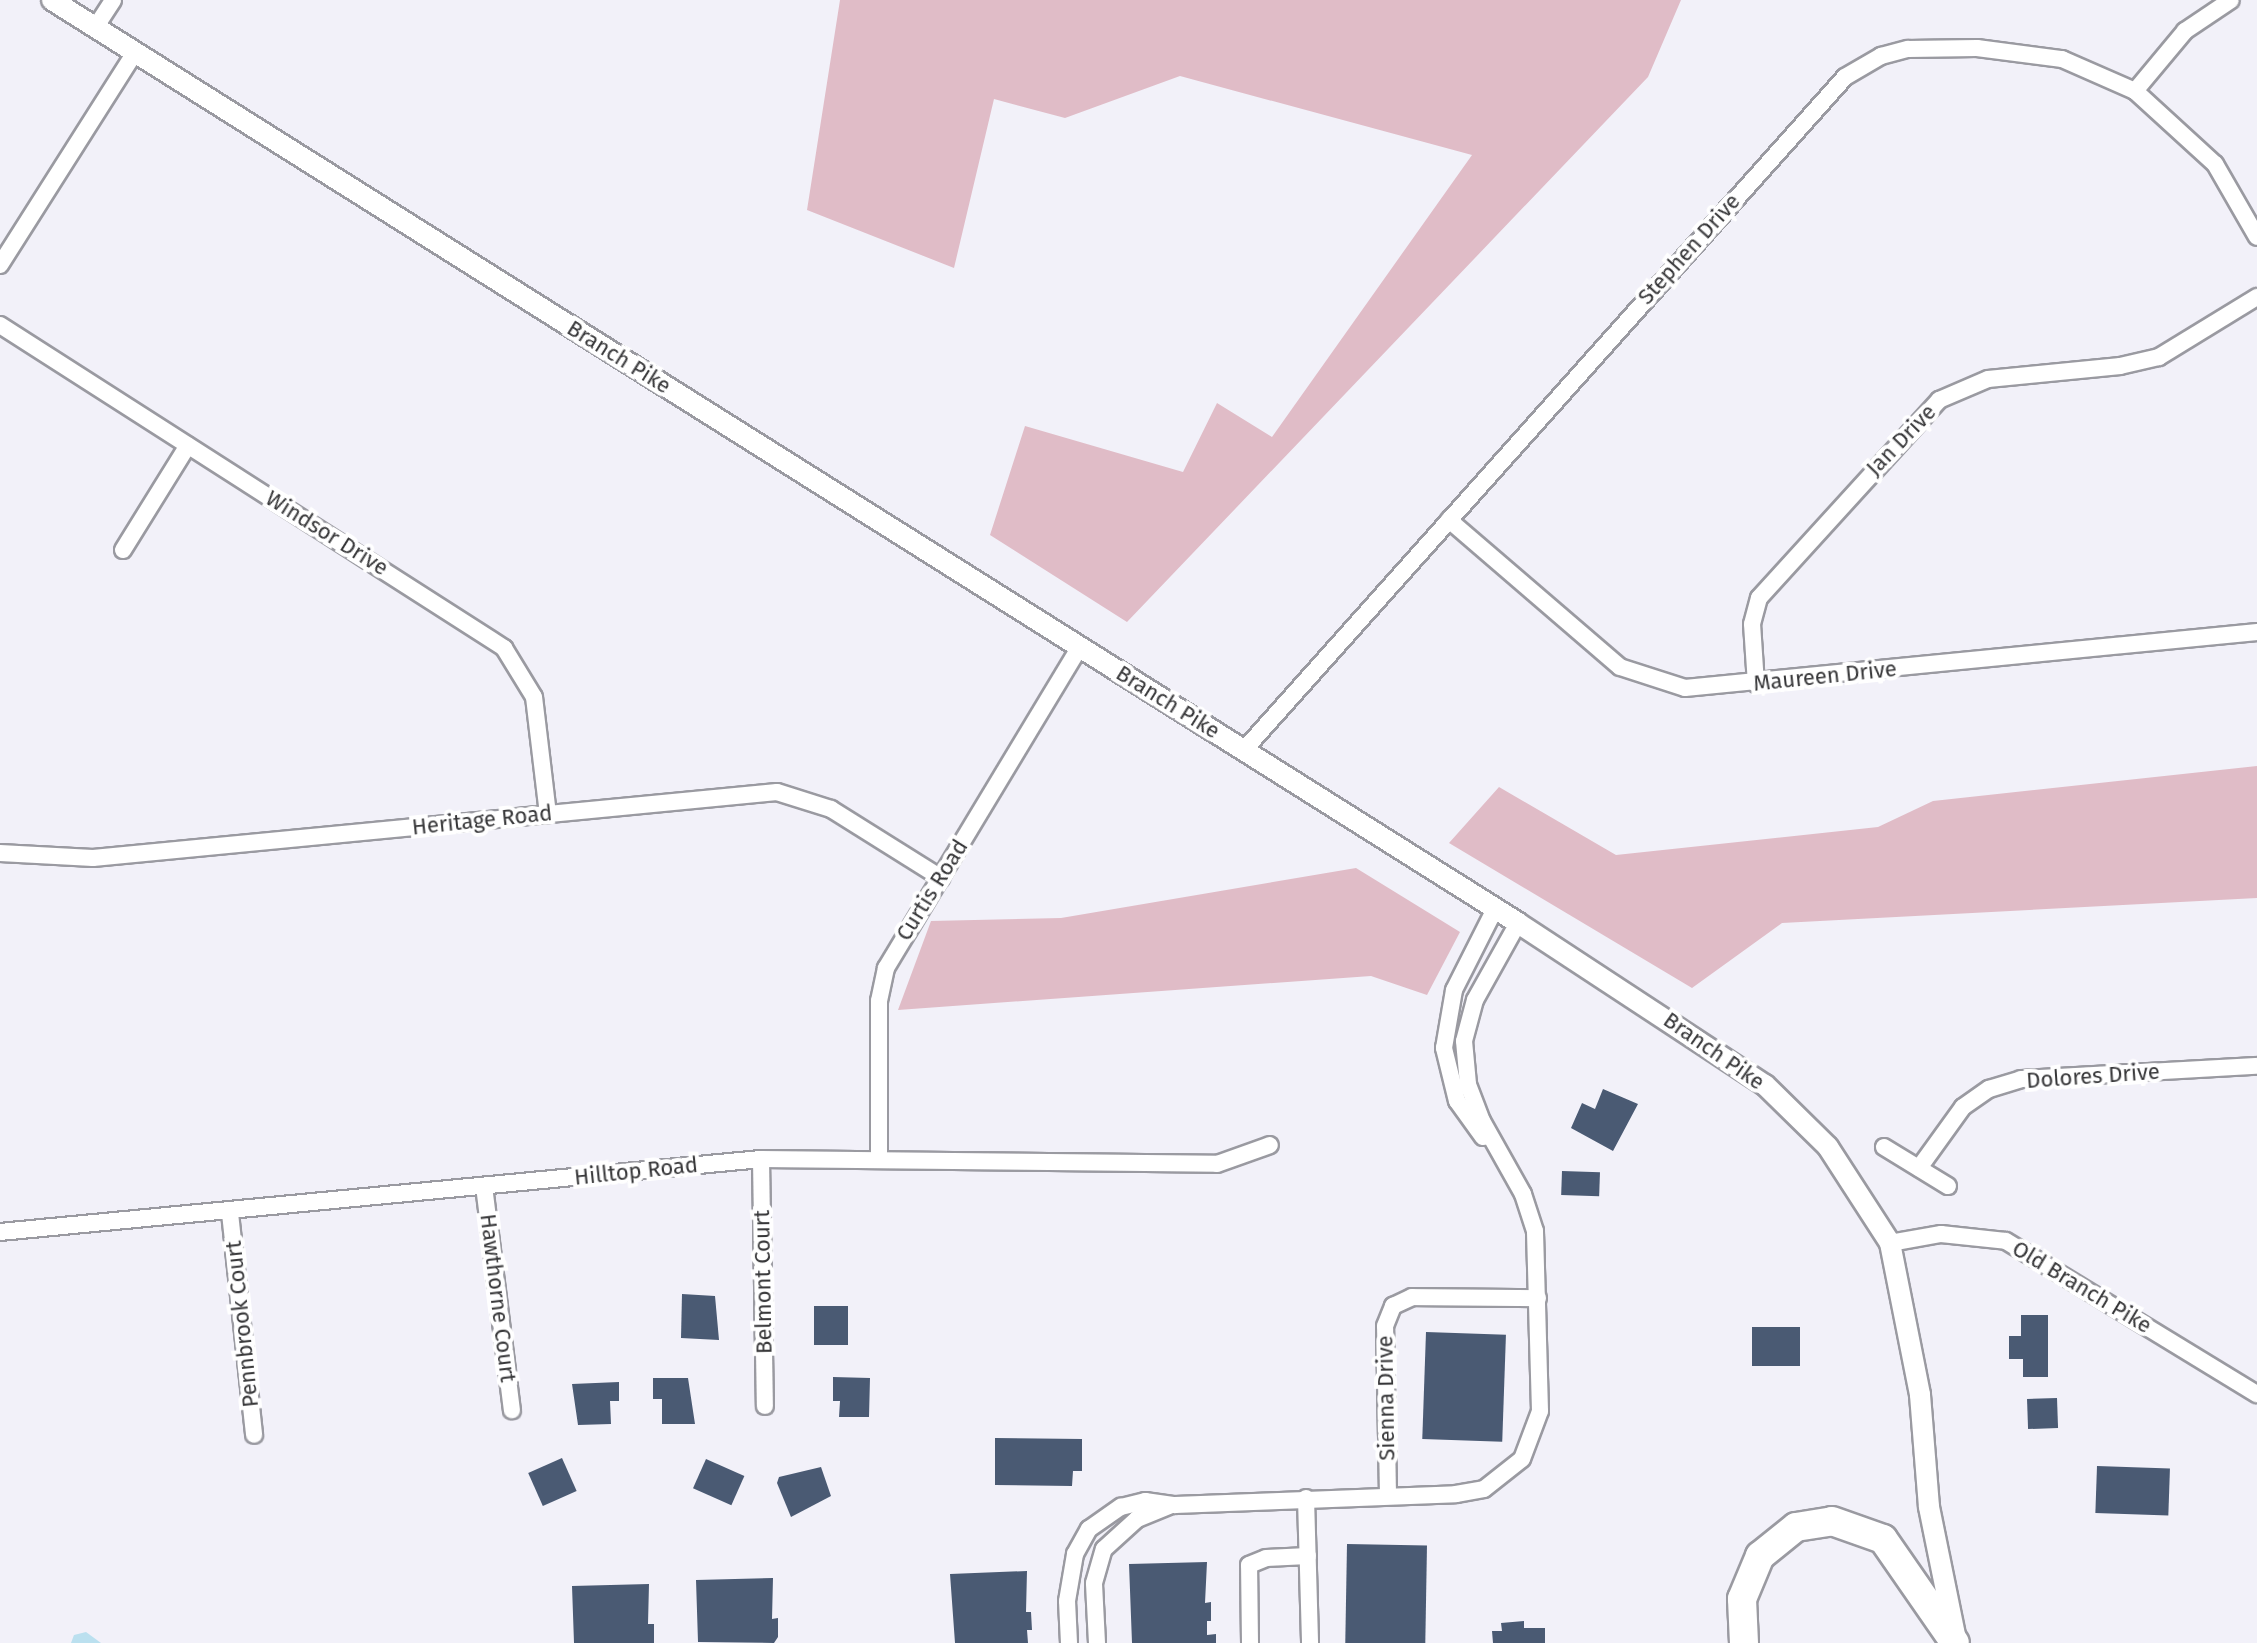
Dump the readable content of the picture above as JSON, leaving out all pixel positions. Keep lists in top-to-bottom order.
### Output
{
  "streets": {
    "street": [
      "Stephen Drive",
      "Branch Pike",
      "Jan Drive",
      "Windsor Drive",
      "Maureen Drive",
      "Heritage Road",
      "Curtis Road",
      "Dolores Drive",
      "Hilltop Road",
      "Belmont Court",
      "Old Branch Pike",
      "Hawthorne Court",
      "Pennbrook Court",
      "Sienna Drive"
    ]
  },
  "crossings": [
    ["Stephen Drive", "Branch Pike"],
    ["Stephen Drive", "Maureen Drive"],
    ["Branch Pike", "Curtis Road"],
    ["Branch Pike", "Old Branch Pike"],
    ["Jan Drive", "Maureen Drive"],
    ["Windsor Drive", "Heritage Road"],
    ["Heritage Road", "Curtis Road"],
    ["Curtis Road", "Hilltop Road"],
    ["Hilltop Road", "Belmont Court"],
    ["Hilltop Road", "Hawthorne Court"],
    ["Hilltop Road", "Pennbrook Court"]
  ]
}
